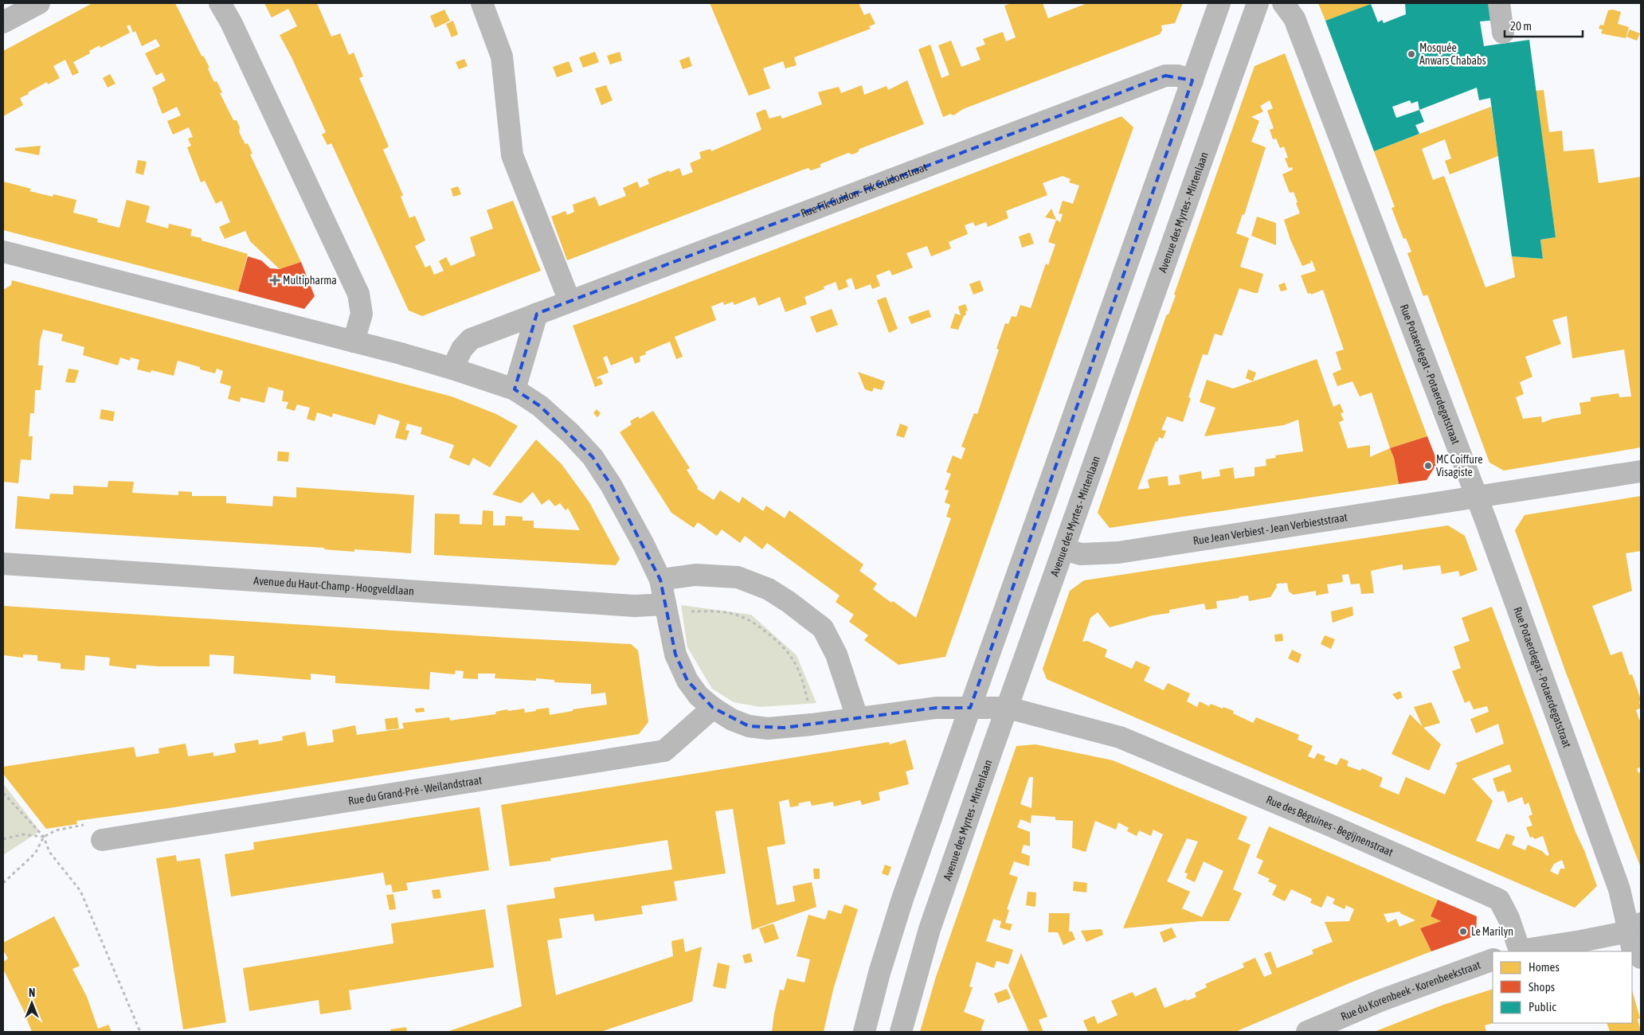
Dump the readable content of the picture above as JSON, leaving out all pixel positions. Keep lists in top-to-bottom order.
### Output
{
  "streets": {
    "street": [
      "Rue Fik Guidon - Fik Guidonstraat",
      "Avenue des Myrtes - Mirtenlaan",
      "Rue Potaerdegat - Potaerdegatstraat",
      "Rue Jean Verbiest - Jean Verbieststraat",
      "Avenue du Haut-Champ - Hoogveldlaan",
      "Rue du Grand-Pré - Weilandstraat",
      "Rue des Béguines - Begijnenstraat",
      "Rue du Korenbeek - Korenbeekstraat"
    ]
  },
  "crossings": [
    ["Rue Fik Guidon - Fik Guidonstraat", "Rue des Béguines - Begijnenstraat"],
    ["Avenue des Myrtes - Mirtenlaan", "Rue Jean Verbiest - Jean Verbieststraat"],
    ["Avenue des Myrtes - Mirtenlaan", "Rue des Béguines - Begijnenstraat"],
    ["Rue Potaerdegat - Potaerdegatstraat", "Rue Jean Verbiest - Jean Verbieststraat"],
    ["Rue Potaerdegat - Potaerdegatstraat", "Rue des Béguines - Begijnenstraat"],
    ["Avenue du Haut-Champ - Hoogveldlaan", "Rue des Béguines - Begijnenstraat"],
    ["Rue du Grand-Pré - Weilandstraat", "Rue des Béguines - Begijnenstraat"]
  ],
  "places": {
    "other": ["Mosquée Anwars Chababs", "MC Coiffure Visagiste", "Le Marilyn"],
    "health": ["Multipharma"]
  },
  "legend": ["Homes", "Shops", "Public"],
  "scale_bar": "20 m",
  "north": "top"
}
